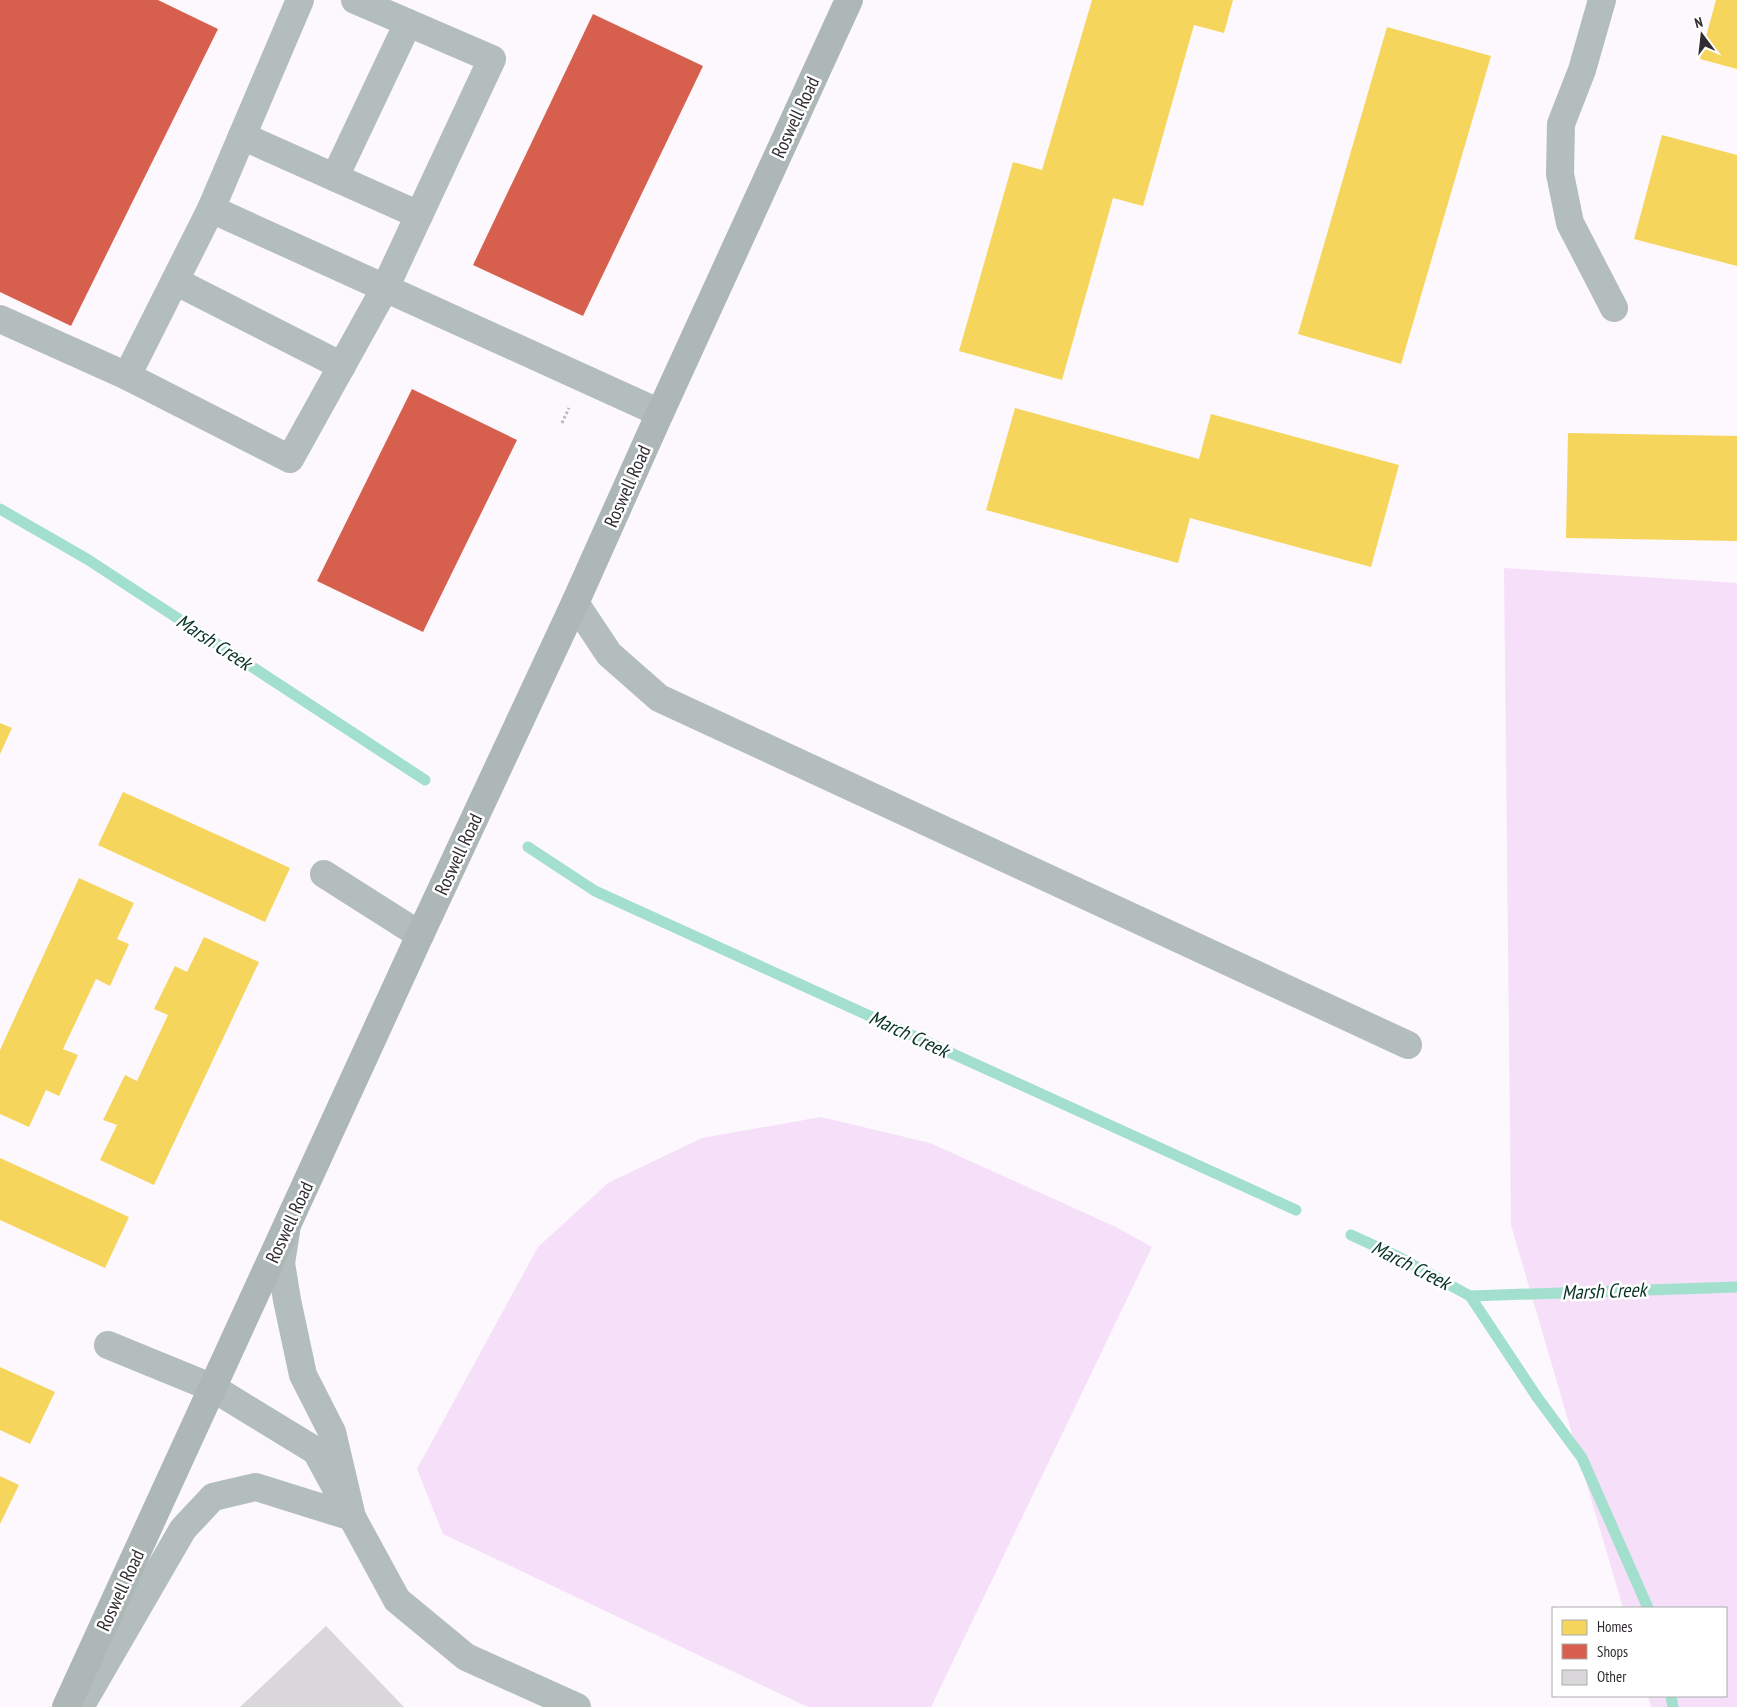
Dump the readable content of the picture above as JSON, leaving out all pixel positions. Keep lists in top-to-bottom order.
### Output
{
  "streets": {
    "main road": ["Roswell Road"]
  },
  "water": ["Marsh Creek", "March Creek"],
  "legend": ["Homes", "Shops", "Other"],
  "north": "top"
}
